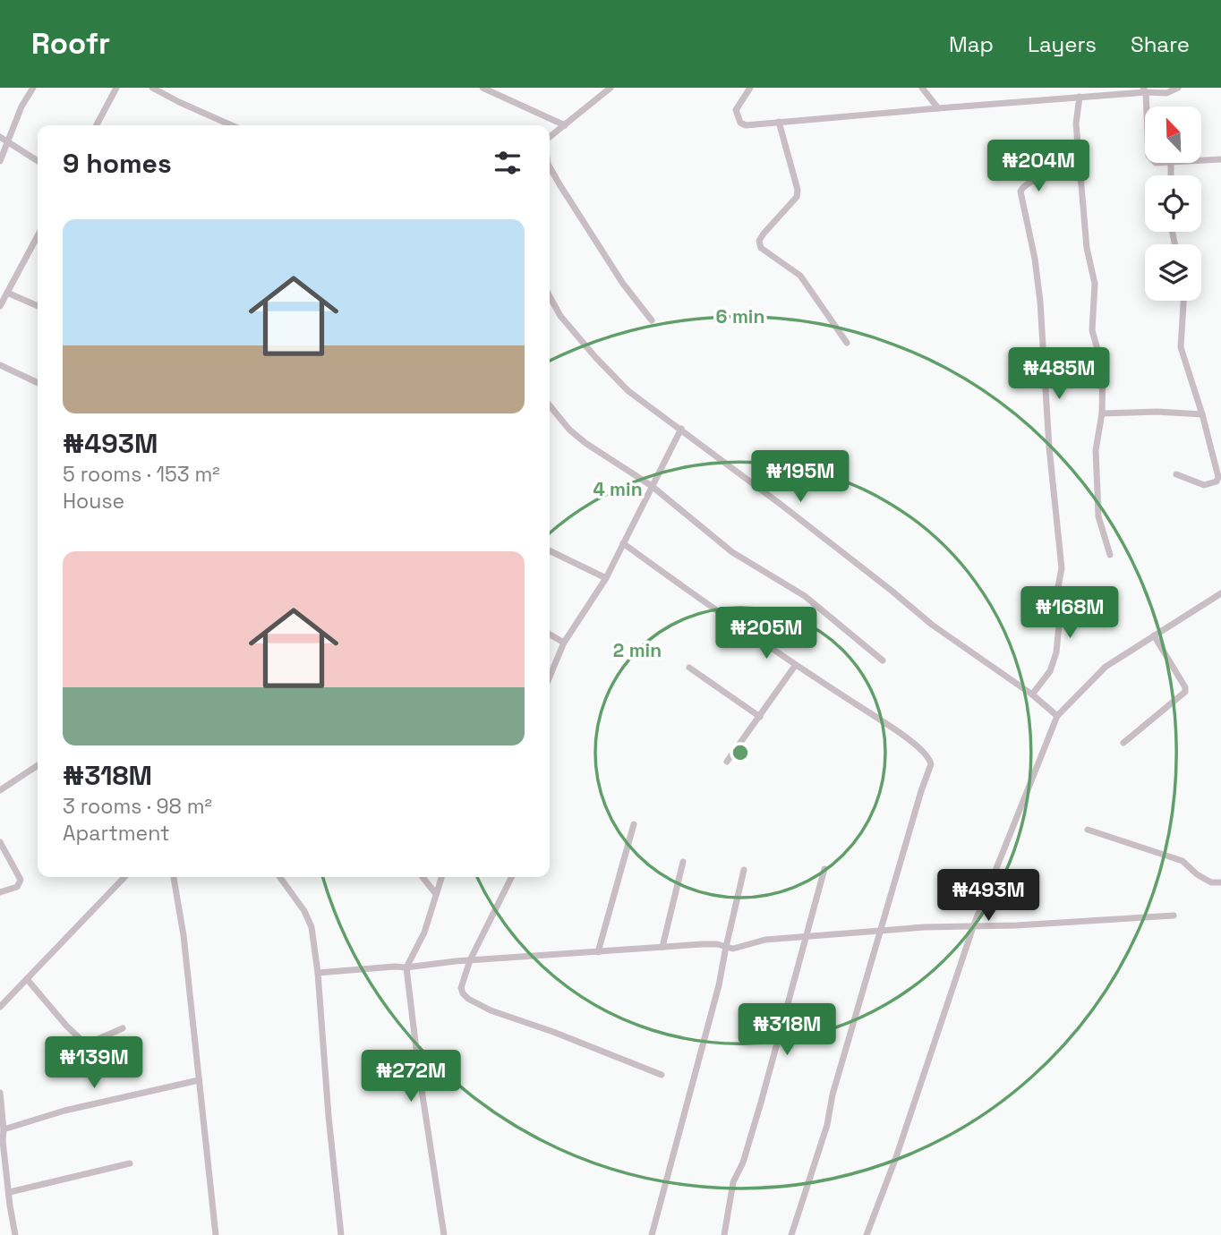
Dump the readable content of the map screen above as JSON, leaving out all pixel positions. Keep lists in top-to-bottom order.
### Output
{
  "north": "top left",
  "page": {
    "header": "Roofr",
    "nav": ["Map", "Layers", "Share"],
    "heading": "9 homes",
    "price": [
      "₦204M",
      "₦485M",
      "₦195M",
      "₦168M",
      "₦205M",
      "₦493M",
      "₦318M",
      "₦139M",
      "₦272M"
    ],
    "list": [
      {
        "name": "₦493M",
        "note": "5 rooms · 153 m² · House"
      },
      {
        "name": "₦318M",
        "note": "3 rooms · 98 m² · Apartment"
      }
    ]
  },
  "rings": ["6 min", "4 min", "2 min"]
}
